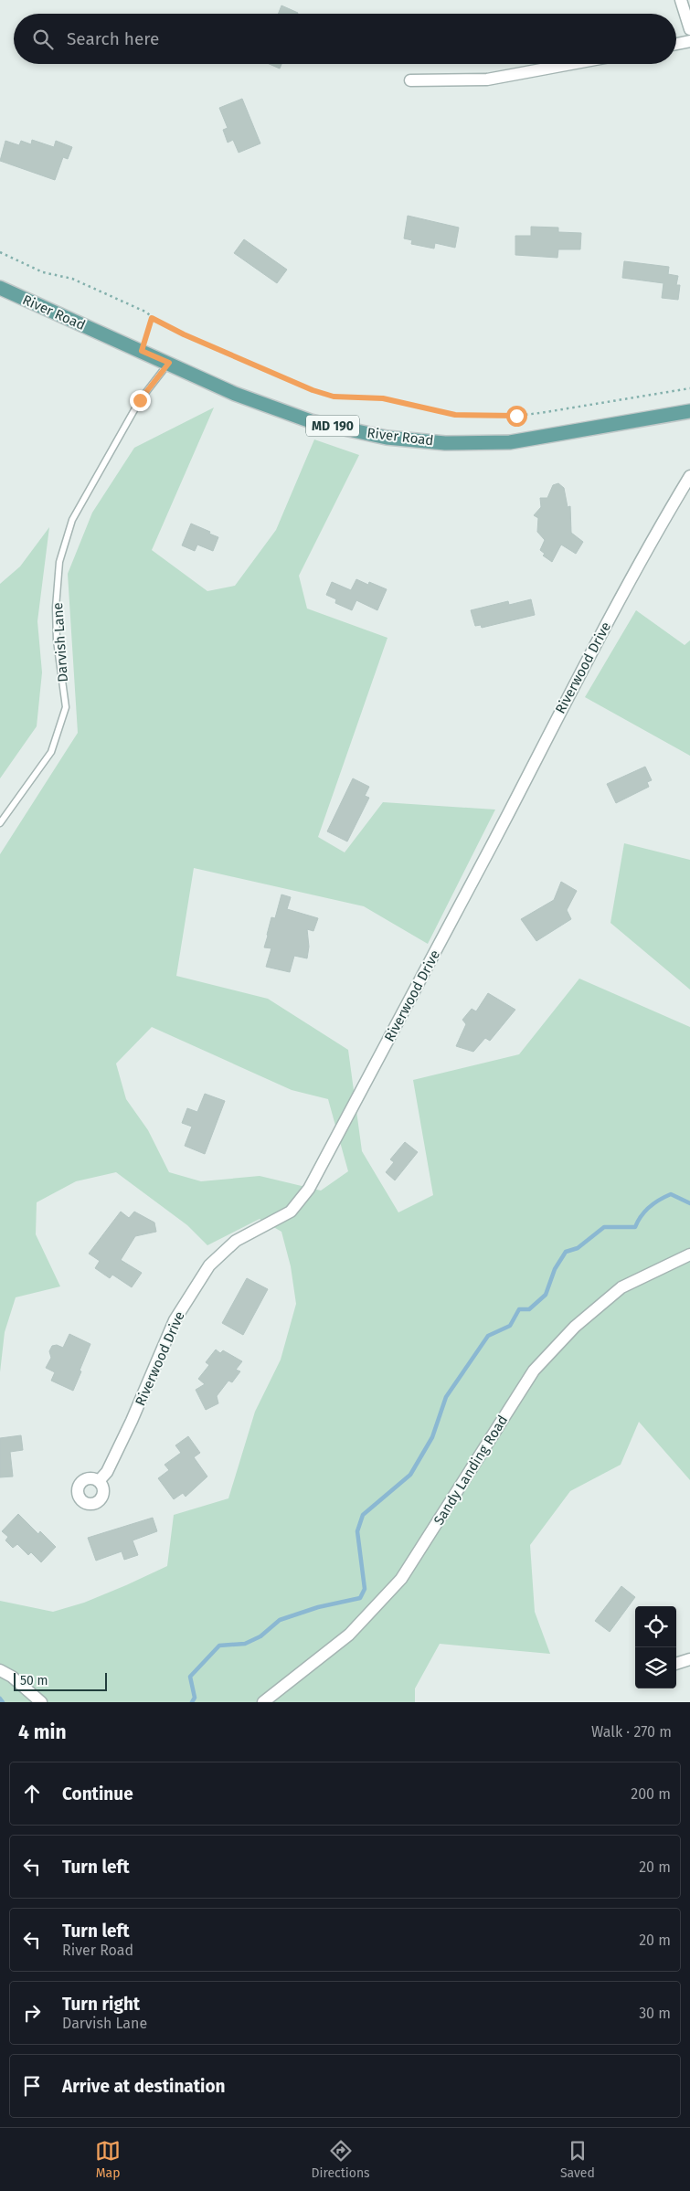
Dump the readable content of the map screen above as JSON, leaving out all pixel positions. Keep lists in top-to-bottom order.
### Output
{
  "streets": {
    "main road": ["River Road", "MD 190"],
    "street": ["Riverwood Drive", "Sandy Landing Road"],
    "lane": ["Darvish Lane"]
  },
  "crossings": [
    ["River Road", "Darvish Lane"]
  ],
  "scale_bar": "50 m",
  "page": {
    "search": "Search here",
    "scale": "50 m",
    "heading": ["4 min", "Walk · 270 m"],
    "list": [
      ["Continue", "200 m"],
      ["Turn left", "20 m"],
      ["Turn left", "River Road", "20 m"],
      ["Turn right", "Darvish Lane", "30 m"],
      "Arrive at destination"
    ],
    "nav": ["Map", "Directions", "Saved"]
  }
}
